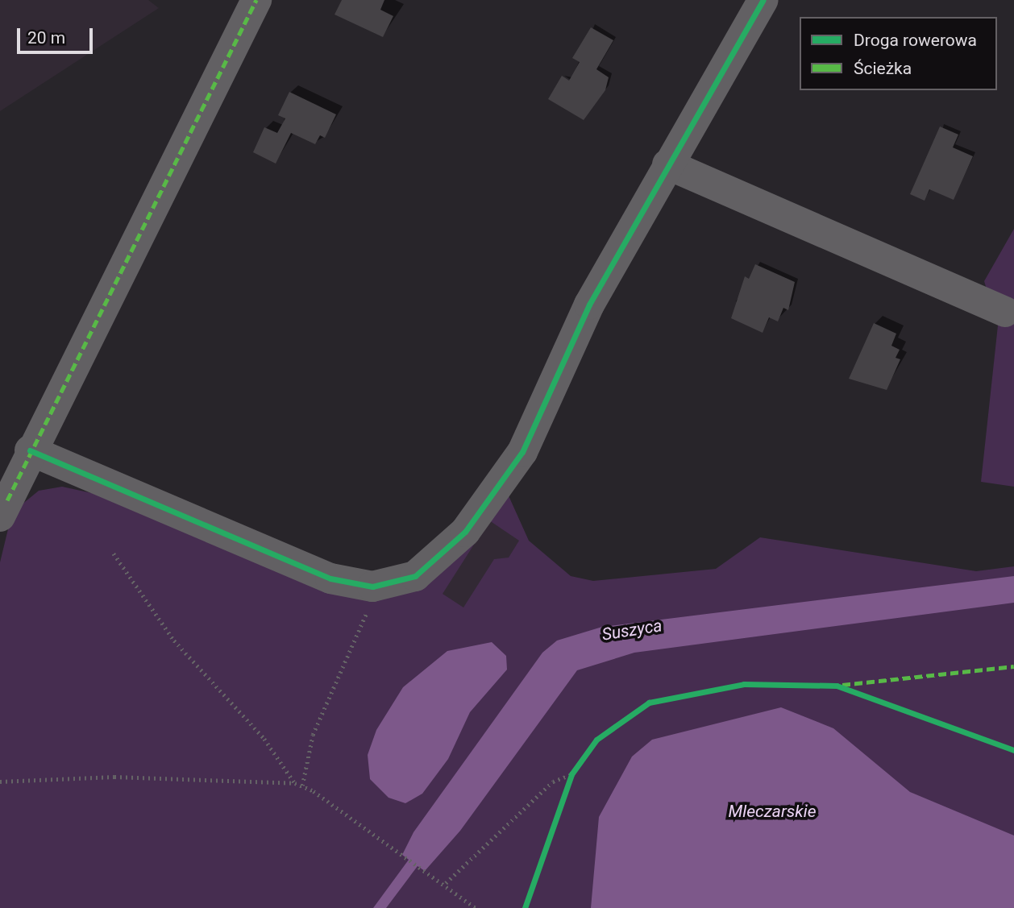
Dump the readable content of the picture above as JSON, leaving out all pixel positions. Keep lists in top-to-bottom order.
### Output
{
  "water": ["Suszyca", "Mleczarskie"],
  "legend": ["Droga rowerowa", "Ścieżka"],
  "scale_bar": "20 m"
}
